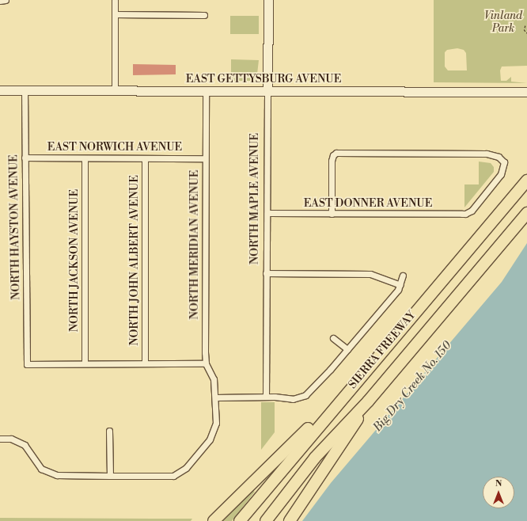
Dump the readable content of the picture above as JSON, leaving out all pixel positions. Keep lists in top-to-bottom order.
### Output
{
  "streets": {
    "highway": ["SIERRA FREEWAY"],
    "street": [
      "EAST GETTYSBURG AVENUE",
      "EAST NORWICH AVENUE",
      "NORTH MAPLE AVENUE",
      "EAST DONNER AVENUE",
      "NORTH HAYSTON AVENUE",
      "NORTH MERIDIAN AVENUE",
      "NORTH JACKSON AVENUE",
      "NORTH JOHN ALBERT AVENUE"
    ]
  },
  "crossings": [
    ["EAST GETTYSBURG AVENUE", "NORTH MAPLE AVENUE"],
    ["EAST GETTYSBURG AVENUE", "NORTH HAYSTON AVENUE"],
    ["EAST GETTYSBURG AVENUE", "NORTH MERIDIAN AVENUE"],
    ["EAST NORWICH AVENUE", "NORTH HAYSTON AVENUE"],
    ["EAST NORWICH AVENUE", "NORTH MERIDIAN AVENUE"],
    ["EAST NORWICH AVENUE", "NORTH JACKSON AVENUE"],
    ["EAST NORWICH AVENUE", "NORTH JOHN ALBERT AVENUE"],
    ["NORTH MAPLE AVENUE", "EAST DONNER AVENUE"],
    ["NORTH HAYSTON AVENUE", "NORTH JACKSON AVENUE"]
  ],
  "water": ["Big Dry Creek No. 150"],
  "parks": ["Vinland Park"],
  "north": "top"
}
